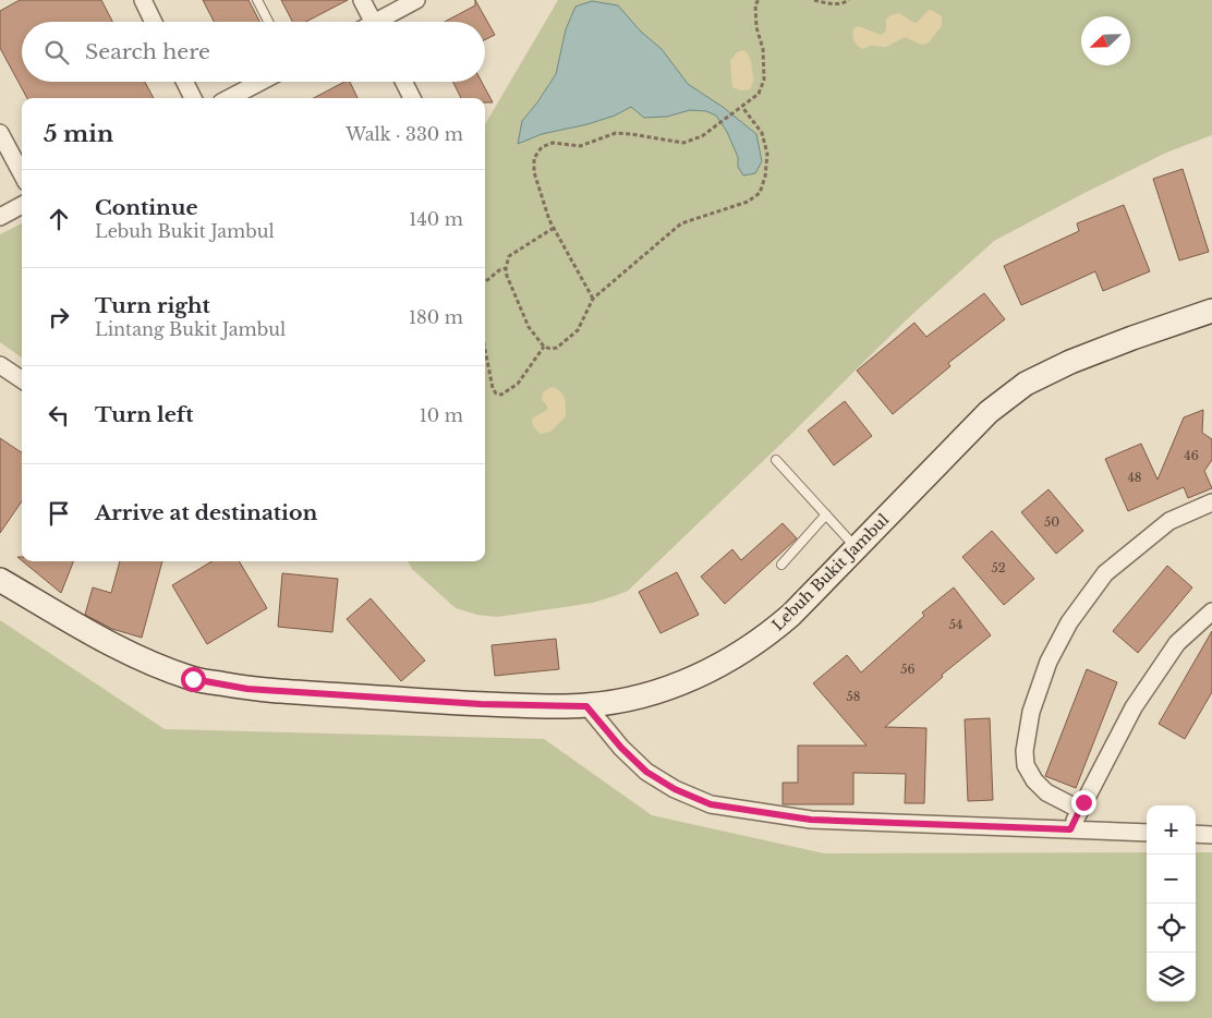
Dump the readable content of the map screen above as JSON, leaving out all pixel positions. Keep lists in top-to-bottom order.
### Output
{
  "streets": {
    "main road": ["Lebuh Bukit Jambul"]
  },
  "house_numbers": [
    "46",
    "48",
    "50",
    "52",
    "54",
    "56",
    "58"
  ],
  "north": "bottom left",
  "page": {
    "search": "Search here",
    "heading": ["5 min", "Walk · 330 m"],
    "list": [
      ["Continue", "Lebuh Bukit Jambul", "140 m"],
      ["Turn right", "Lintang Bukit Jambul", "180 m"],
      ["Turn left", "10 m"],
      "Arrive at destination"
    ],
    "map_buttons": ["+", "−"]
  }
}
